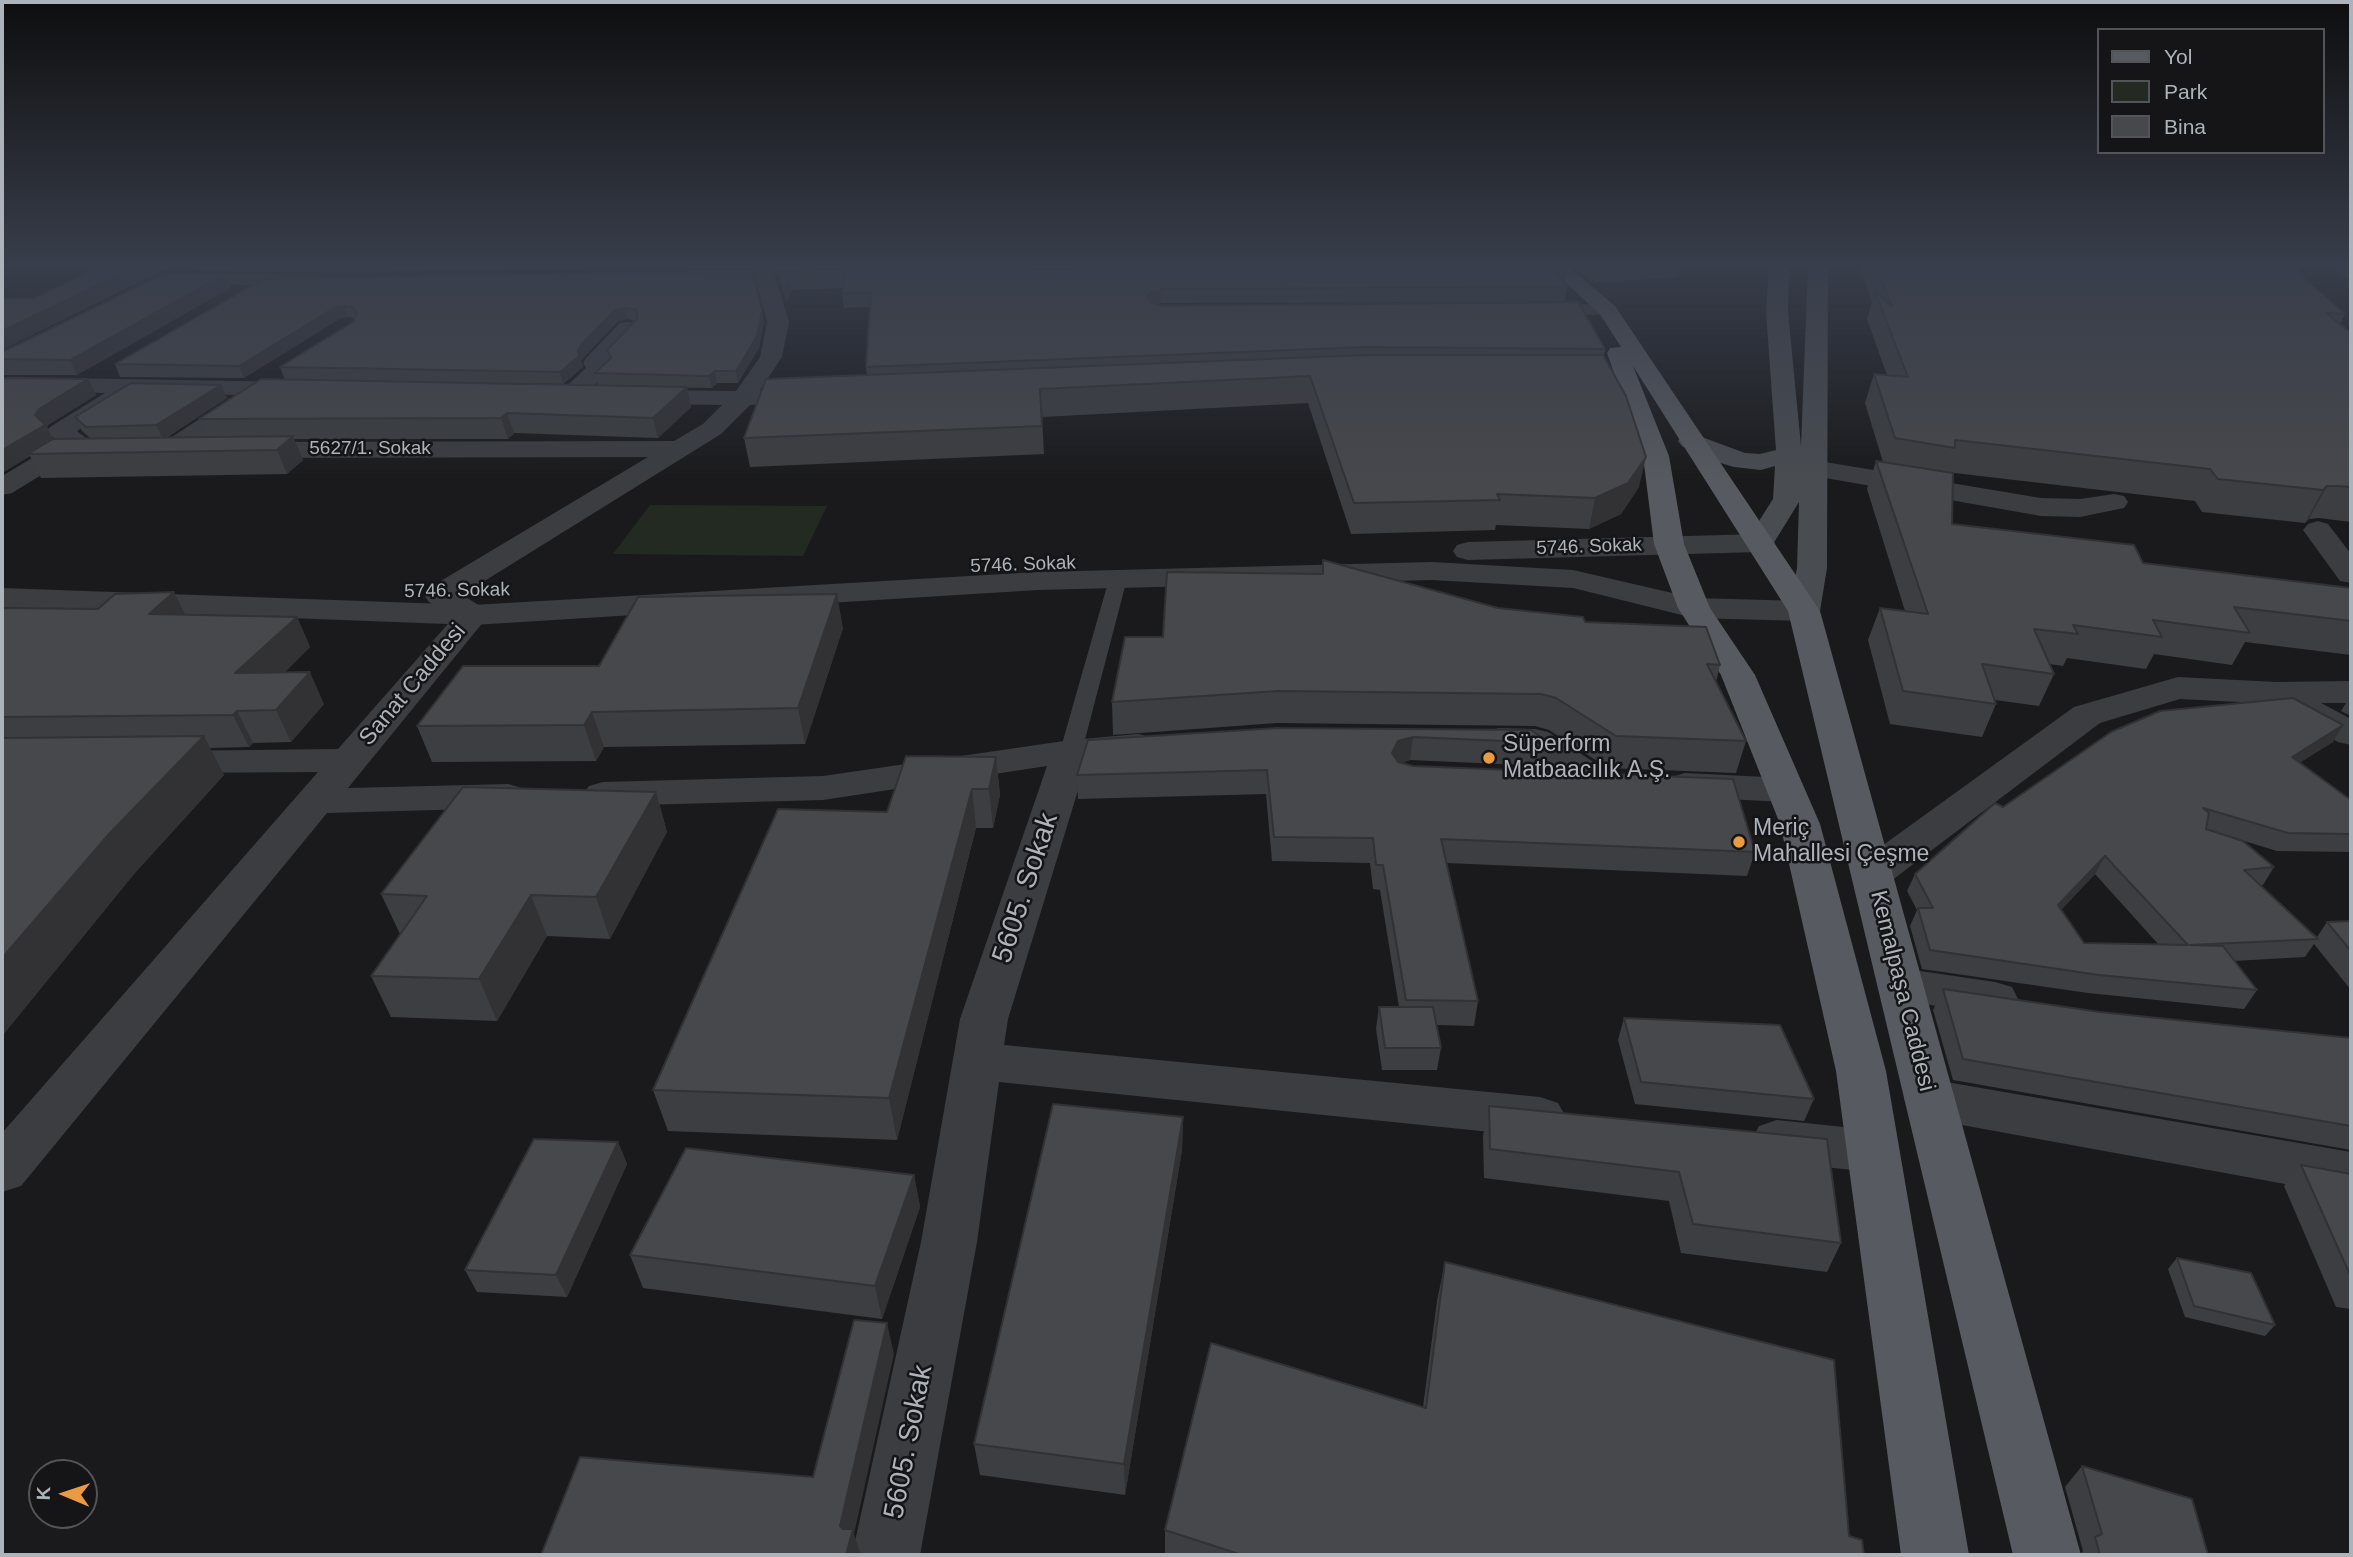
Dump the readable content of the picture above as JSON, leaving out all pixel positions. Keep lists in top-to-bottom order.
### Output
{
  "streets": {
    "main road": ["Kemalpaşa Caddesi"],
    "street": [
      "5627/1. Sokak",
      "5746. Sokak",
      "Sanat Caddesi",
      "5605. Sokak"
    ]
  },
  "crossings": [
    ["5627/1. Sokak", "Sanat Caddesi"],
    ["5746. Sokak", "Sanat Caddesi"],
    ["5746. Sokak", "Kemalpaşa Caddesi"]
  ],
  "places": ["Süperform Matbaacılık A.Ş.", "Meriç Mahallesi Çeşme"],
  "legend": ["Yol", "Park", "Bina"],
  "north": "left"
}
